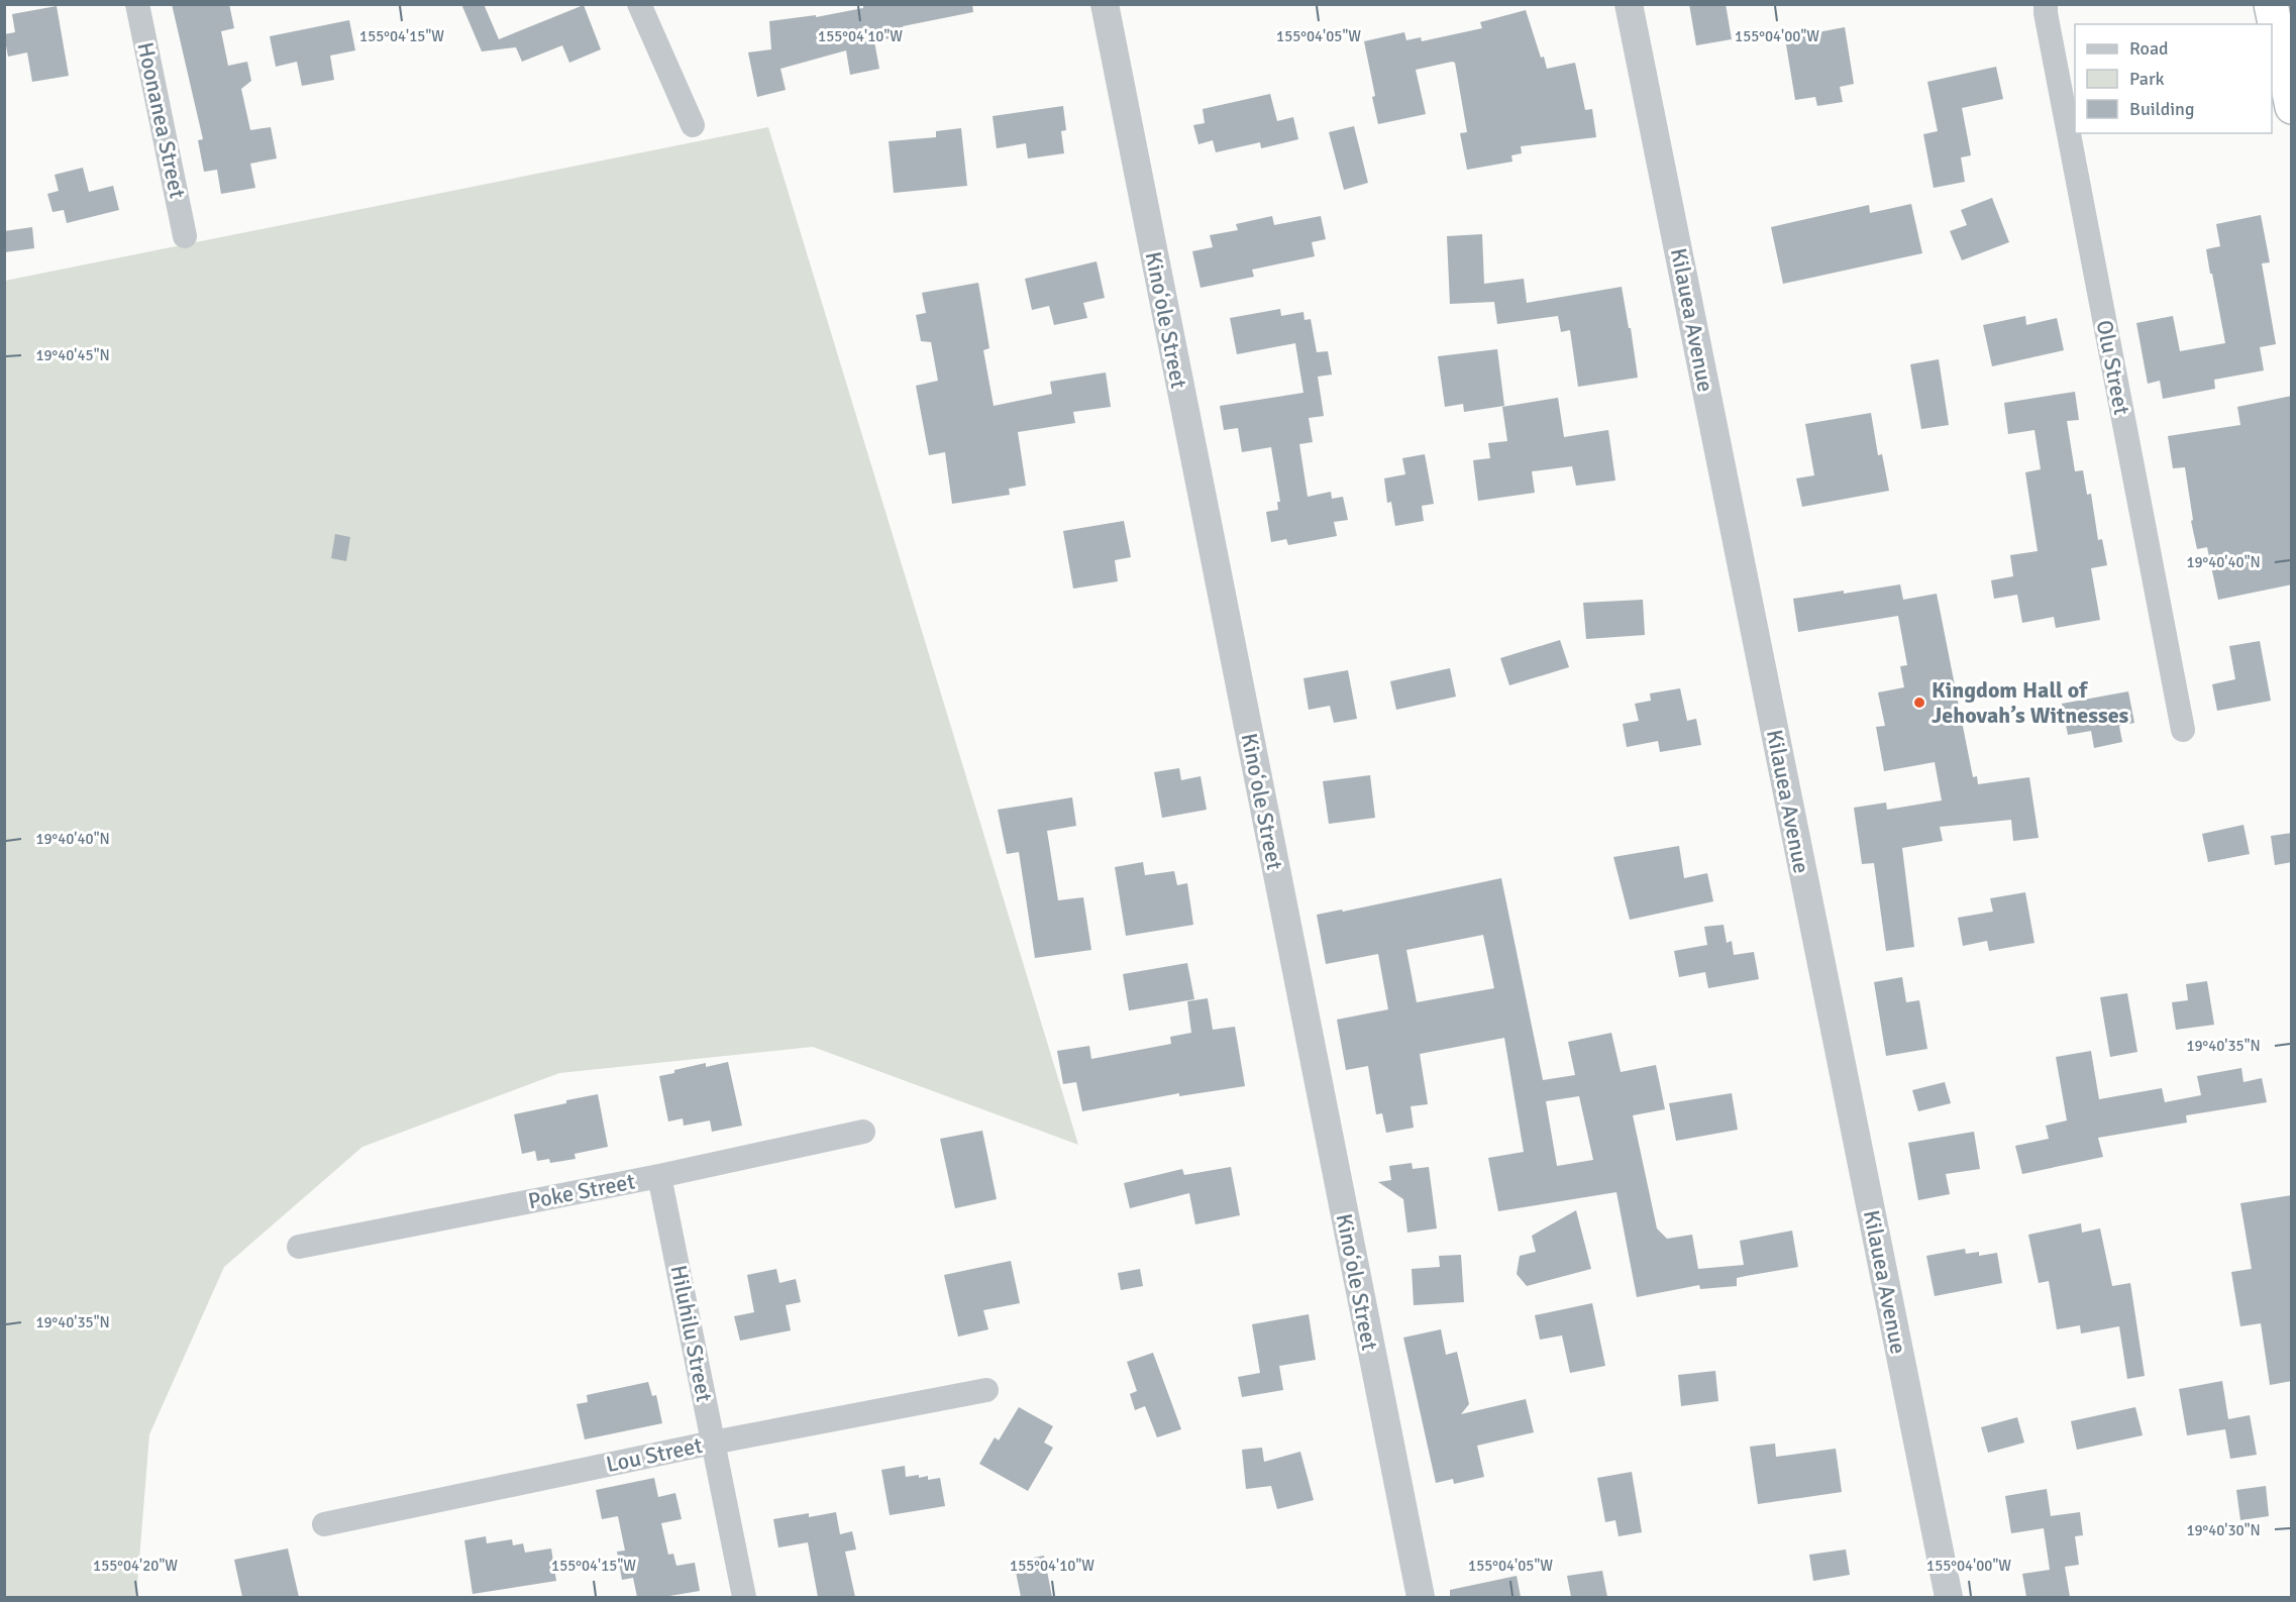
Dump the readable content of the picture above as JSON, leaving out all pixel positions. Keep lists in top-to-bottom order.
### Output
{
  "streets": {
    "street": [
      "Hoonanea Street",
      "Kinoʻole Street",
      "Kilauea Avenue",
      "Olu Street",
      "Poke Street",
      "Hiluhilu Street",
      "Lou Street"
    ]
  },
  "crossings": [
    ["Poke Street", "Hiluhilu Street"],
    ["Hiluhilu Street", "Lou Street"]
  ],
  "places": ["Kingdom Hall of Jehovah’s Witnesses"],
  "legend": ["Road", "Park", "Building"],
  "coordinates": [
    "155°04'15\"W",
    "155°04'10\"W",
    "155°04'05\"W",
    "155°04'00\"W",
    "19°40'45\"N",
    "19°40'40\"N",
    "19°40'35\"N",
    "19°40'30\"N",
    "155°04'20\"W"
  ]
}
